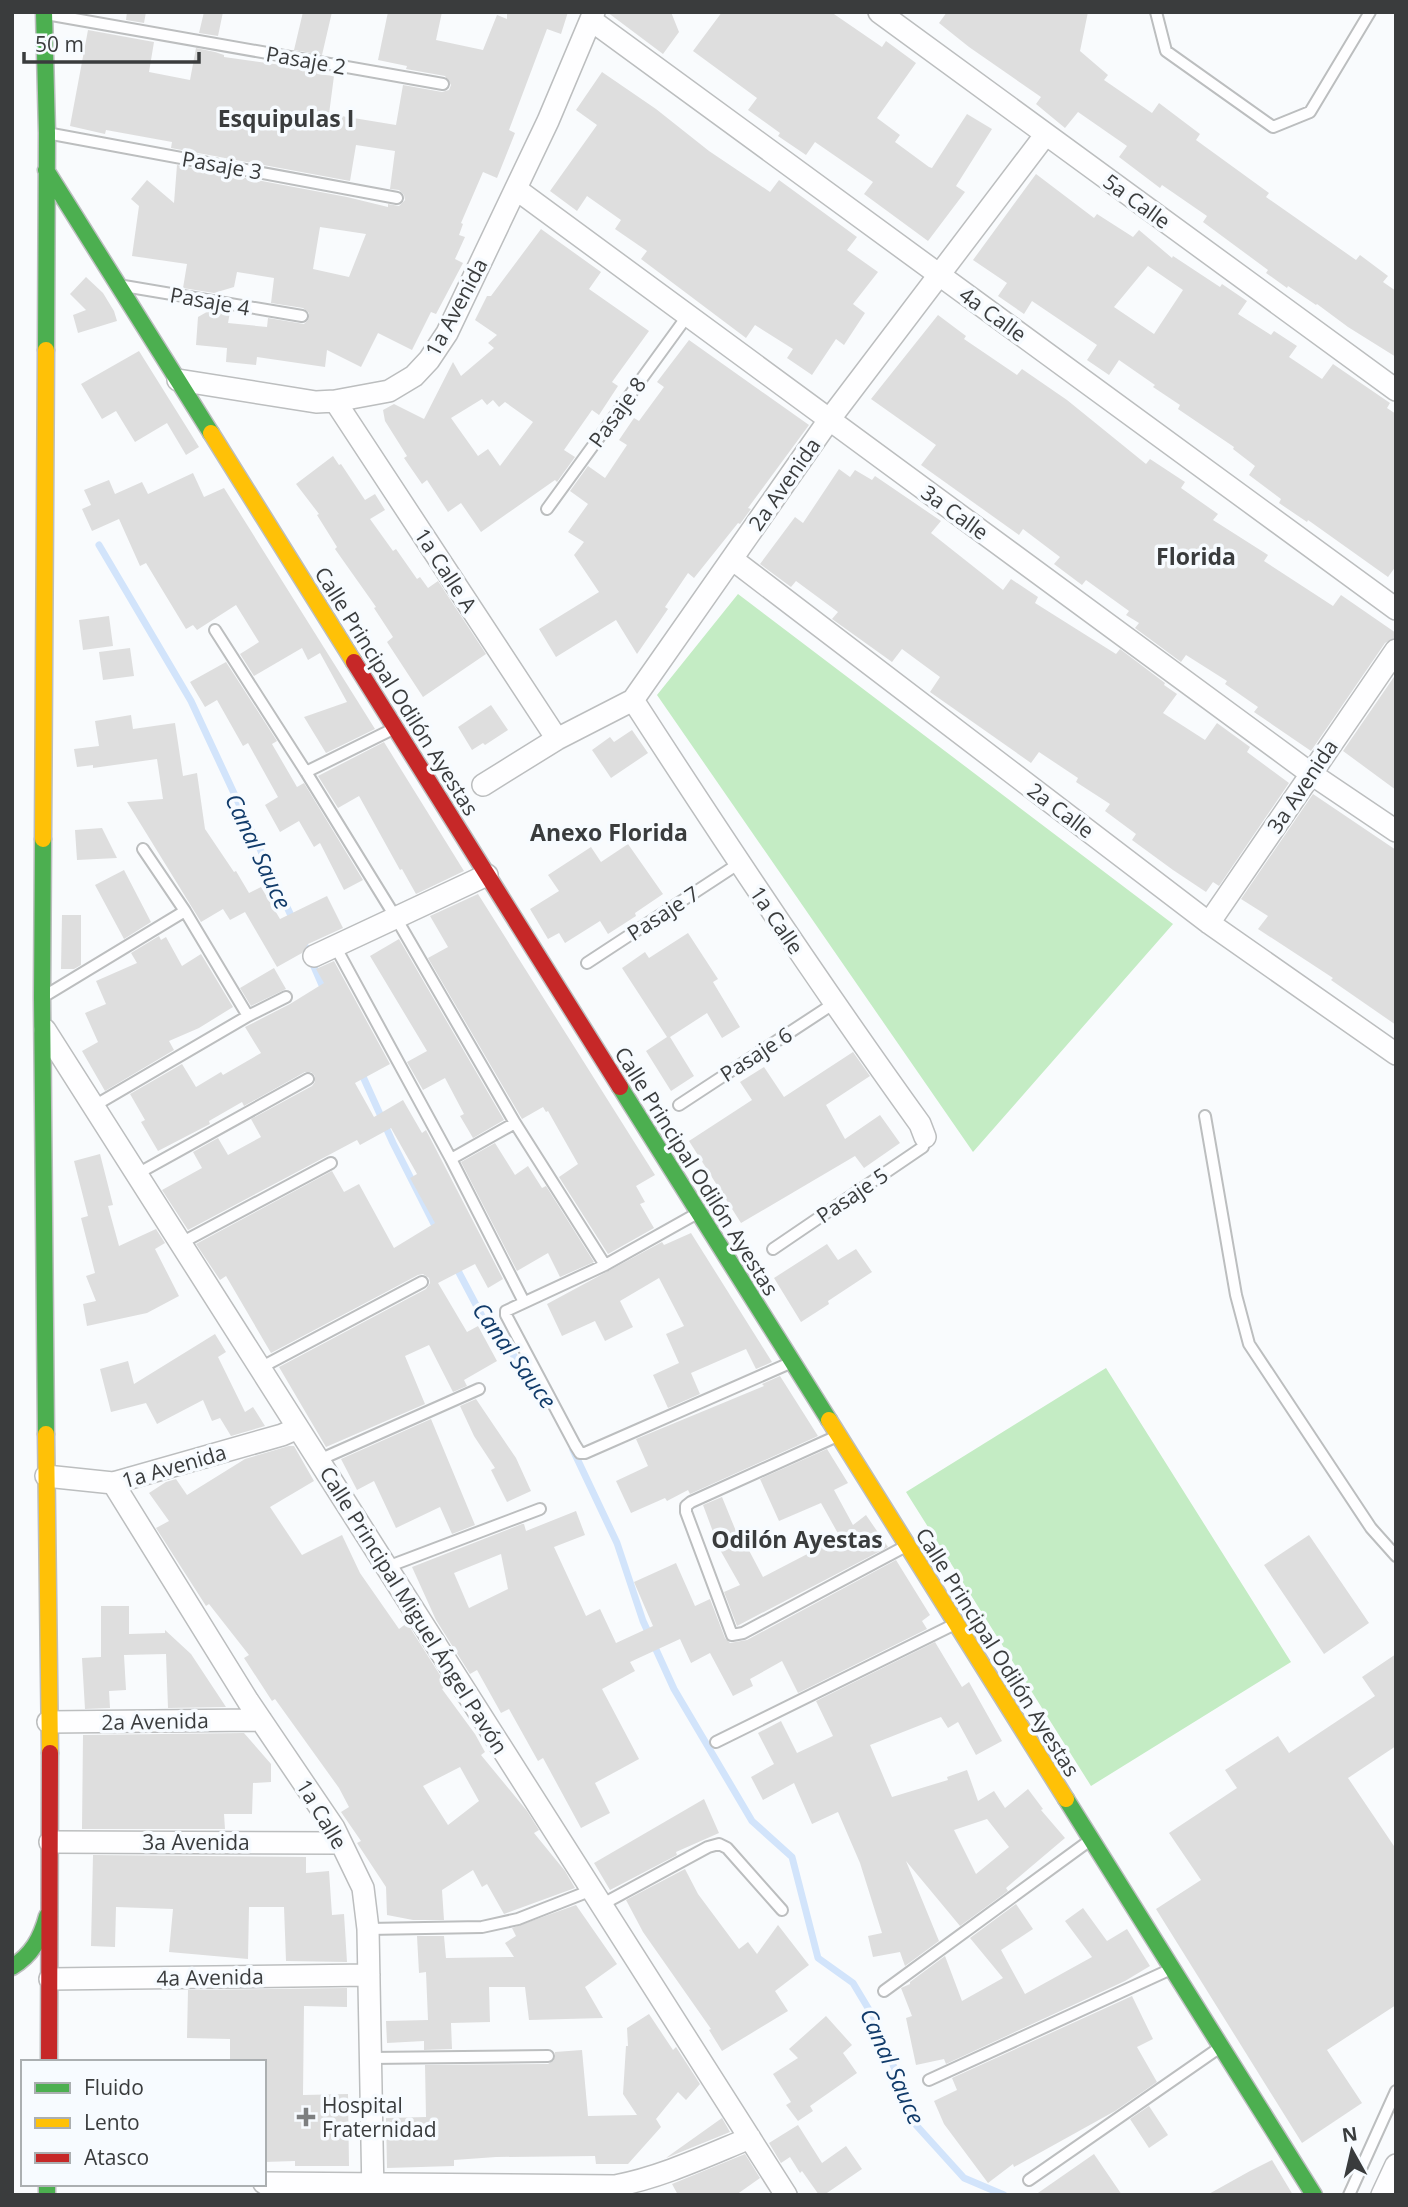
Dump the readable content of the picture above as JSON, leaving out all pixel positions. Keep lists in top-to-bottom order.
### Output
{
  "streets": {
    "street": [
      "5a Calle",
      "1a Avenida",
      "4a Calle",
      "2a Avenida",
      "3a Calle",
      "1a Calle A",
      "Calle Principal Odilón Ayestas",
      "3a Avenida",
      "2a Calle",
      "1a Calle",
      "Calle Principal Miguel Ángel Pavón",
      "4a Avenida"
    ],
    "lane": [
      "Pasaje 2",
      "Pasaje 3",
      "Pasaje 4",
      "Pasaje 8",
      "Pasaje 7",
      "Pasaje 6",
      "Pasaje 5"
    ]
  },
  "crossings": [
    ["5a Calle", "2a Avenida"],
    ["Pasaje 4", "Calle Principal Odilón Ayestas"],
    ["1a Avenida", "4a Calle"],
    ["1a Avenida", "3a Calle"],
    ["1a Avenida", "1a Calle A"],
    ["1a Avenida", "Calle Principal Odilón Ayestas"],
    ["1a Avenida", "1a Calle"],
    ["1a Avenida", "Calle Principal Miguel Ángel Pavón"],
    ["4a Calle", "2a Avenida"],
    ["Pasaje 8", "3a Calle"],
    ["2a Avenida", "3a Calle"],
    ["2a Avenida", "1a Calle A"],
    ["2a Avenida", "2a Calle"],
    ["2a Avenida", "1a Calle"],
    ["3a Calle", "3a Avenida"],
    ["3a Avenida", "2a Calle"],
    ["3a Avenida", "1a Calle"],
    ["Pasaje 7", "1a Calle"],
    ["1a Calle", "Pasaje 6"],
    ["1a Calle", "Pasaje 5"],
    ["1a Calle", "4a Avenida"]
  ],
  "districts": [
    "Esquipulas I",
    "Florida",
    "Anexo Florida",
    "Odilón Ayestas"
  ],
  "water": ["Canal Sauce"],
  "places": {
    "health": ["Hospital Fraternidad"]
  },
  "legend": ["Fluido", "Lento", "Atasco"],
  "scale_bar": "50 m",
  "north": "top"
}
